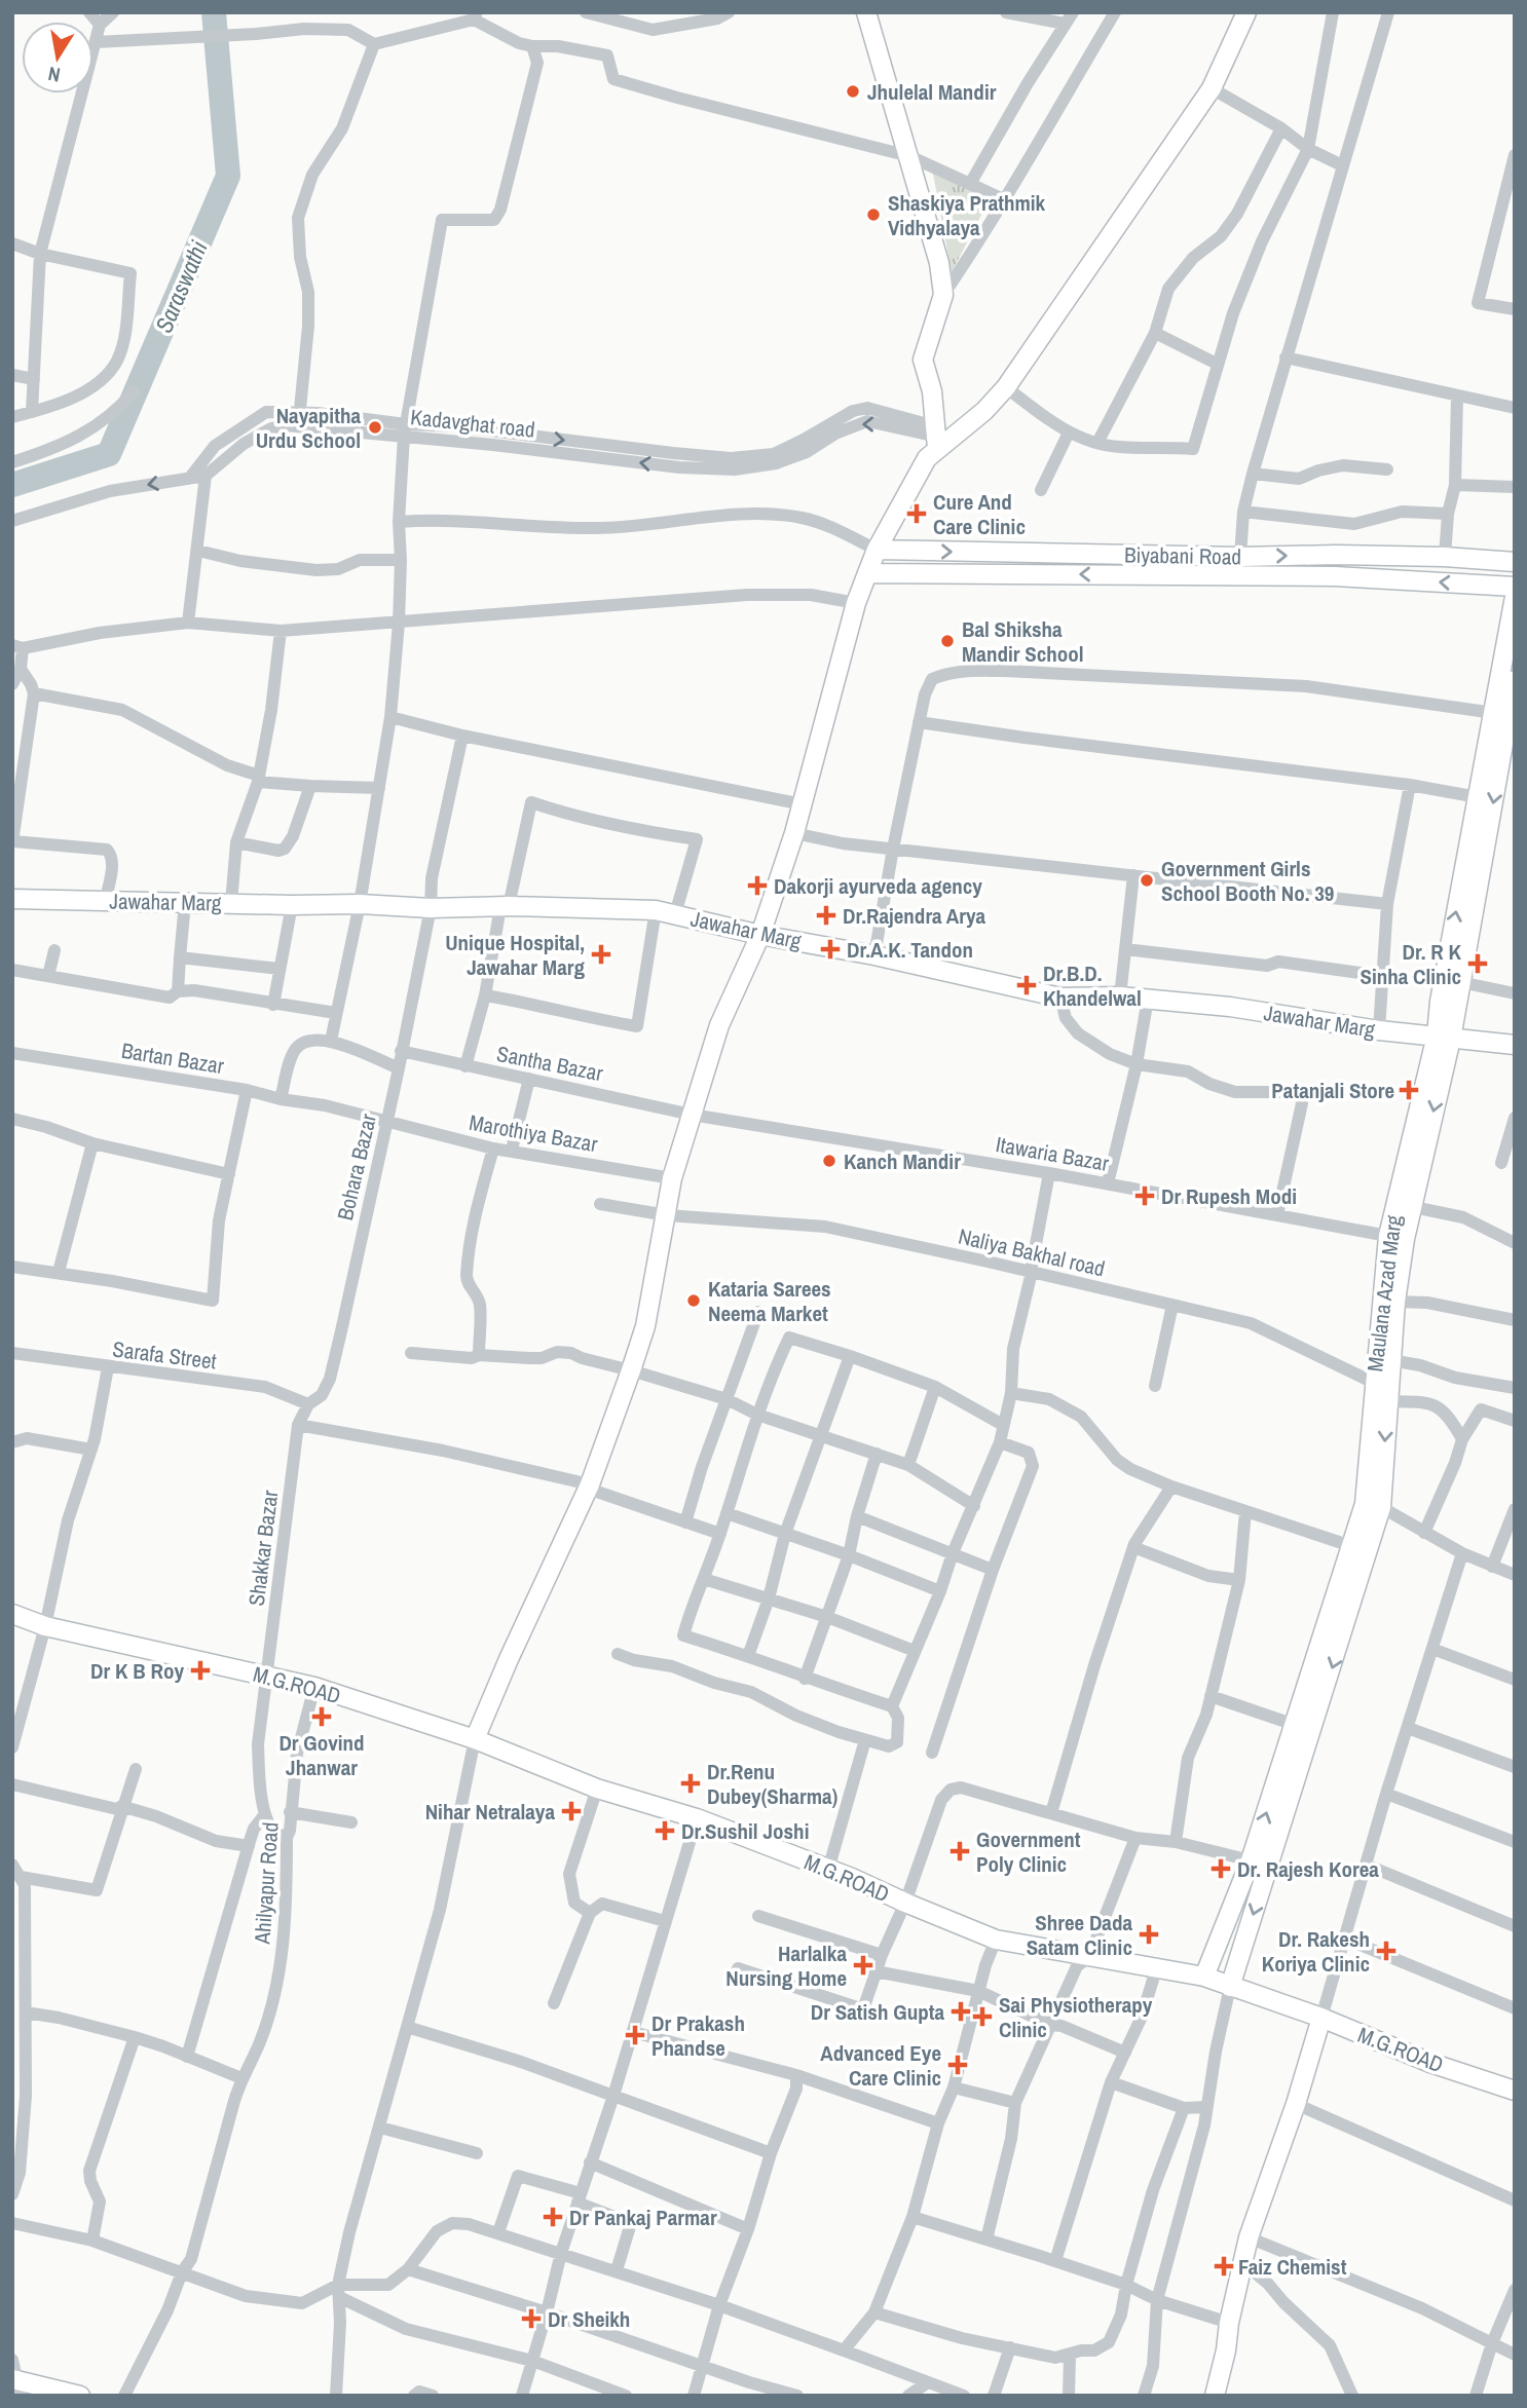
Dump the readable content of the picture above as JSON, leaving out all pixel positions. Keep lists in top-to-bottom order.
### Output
{
  "streets": {
    "street": [
      "Kadavghat road",
      "Biyabani Road",
      "Jawahar Marg",
      "Bartan Bazar",
      "Santha Bazar",
      "Marothiya Bazar",
      "Itawaria Bazar",
      "Bohara Bazar",
      "Naliya Bakhal road",
      "Maulana Azad Marg",
      "Sarafa Street",
      "Shakkar Bazar",
      "M.G.ROAD",
      "Ahilyapur Road"
    ]
  },
  "crossings": [
    ["Jawahar Marg", "Bohara Bazar"],
    ["Jawahar Marg", "Maulana Azad Marg"],
    ["Bartan Bazar", "Marothiya Bazar"],
    ["Santha Bazar", "Itawaria Bazar"],
    ["Santha Bazar", "Bohara Bazar"],
    ["Marothiya Bazar", "Bohara Bazar"],
    ["Itawaria Bazar", "Maulana Azad Marg"],
    ["Bohara Bazar", "Sarafa Street"],
    ["Bohara Bazar", "Shakkar Bazar"],
    ["Naliya Bakhal road", "Maulana Azad Marg"],
    ["Maulana Azad Marg", "M.G.ROAD"],
    ["Shakkar Bazar", "M.G.ROAD"],
    ["M.G.ROAD", "Ahilyapur Road"]
  ],
  "water": ["Saraswathi"],
  "places": {
    "other": [
      "Jhulelal Mandir",
      "Shaskiya Prathmik Vidhyalaya",
      "Nayapitha Urdu School",
      "Bal Shiksha Mandir School",
      "Government Girls School Booth No. 39",
      "Kanch Mandir",
      "Kataria Sarees Neema Market"
    ],
    "health": [
      "Cure And Care Clinic",
      "Dakorji ayurveda agency",
      "Dr.Rajendra Arya",
      "Dr.A.K. Tandon",
      "Unique Hospital, Jawahar Marg",
      "Dr. R K Sinha Clinic",
      "Dr.B.D. Khandelwal",
      "Patanjali Store",
      "Dr Rupesh Modi",
      "Dr K B Roy",
      "Dr Govind Jhanwar",
      "Dr.Renu Dubey(Sharma)",
      "Nihar Netralaya",
      "Dr.Sushil Joshi",
      "Government Poly Clinic",
      "Dr. Rajesh Korea",
      "Shree Dada Satam Clinic",
      "Dr. Rakesh Koriya Clinic",
      "Harlalka Nursing Home",
      "Dr Satish Gupta",
      "Sai Physiotherapy Clinic",
      "Dr Prakash Phandse",
      "Advanced Eye Care Clinic",
      "Dr Pankaj Parmar",
      "Faiz Chemist",
      "Dr Sheikh"
    ]
  },
  "north": "bottom"
}
